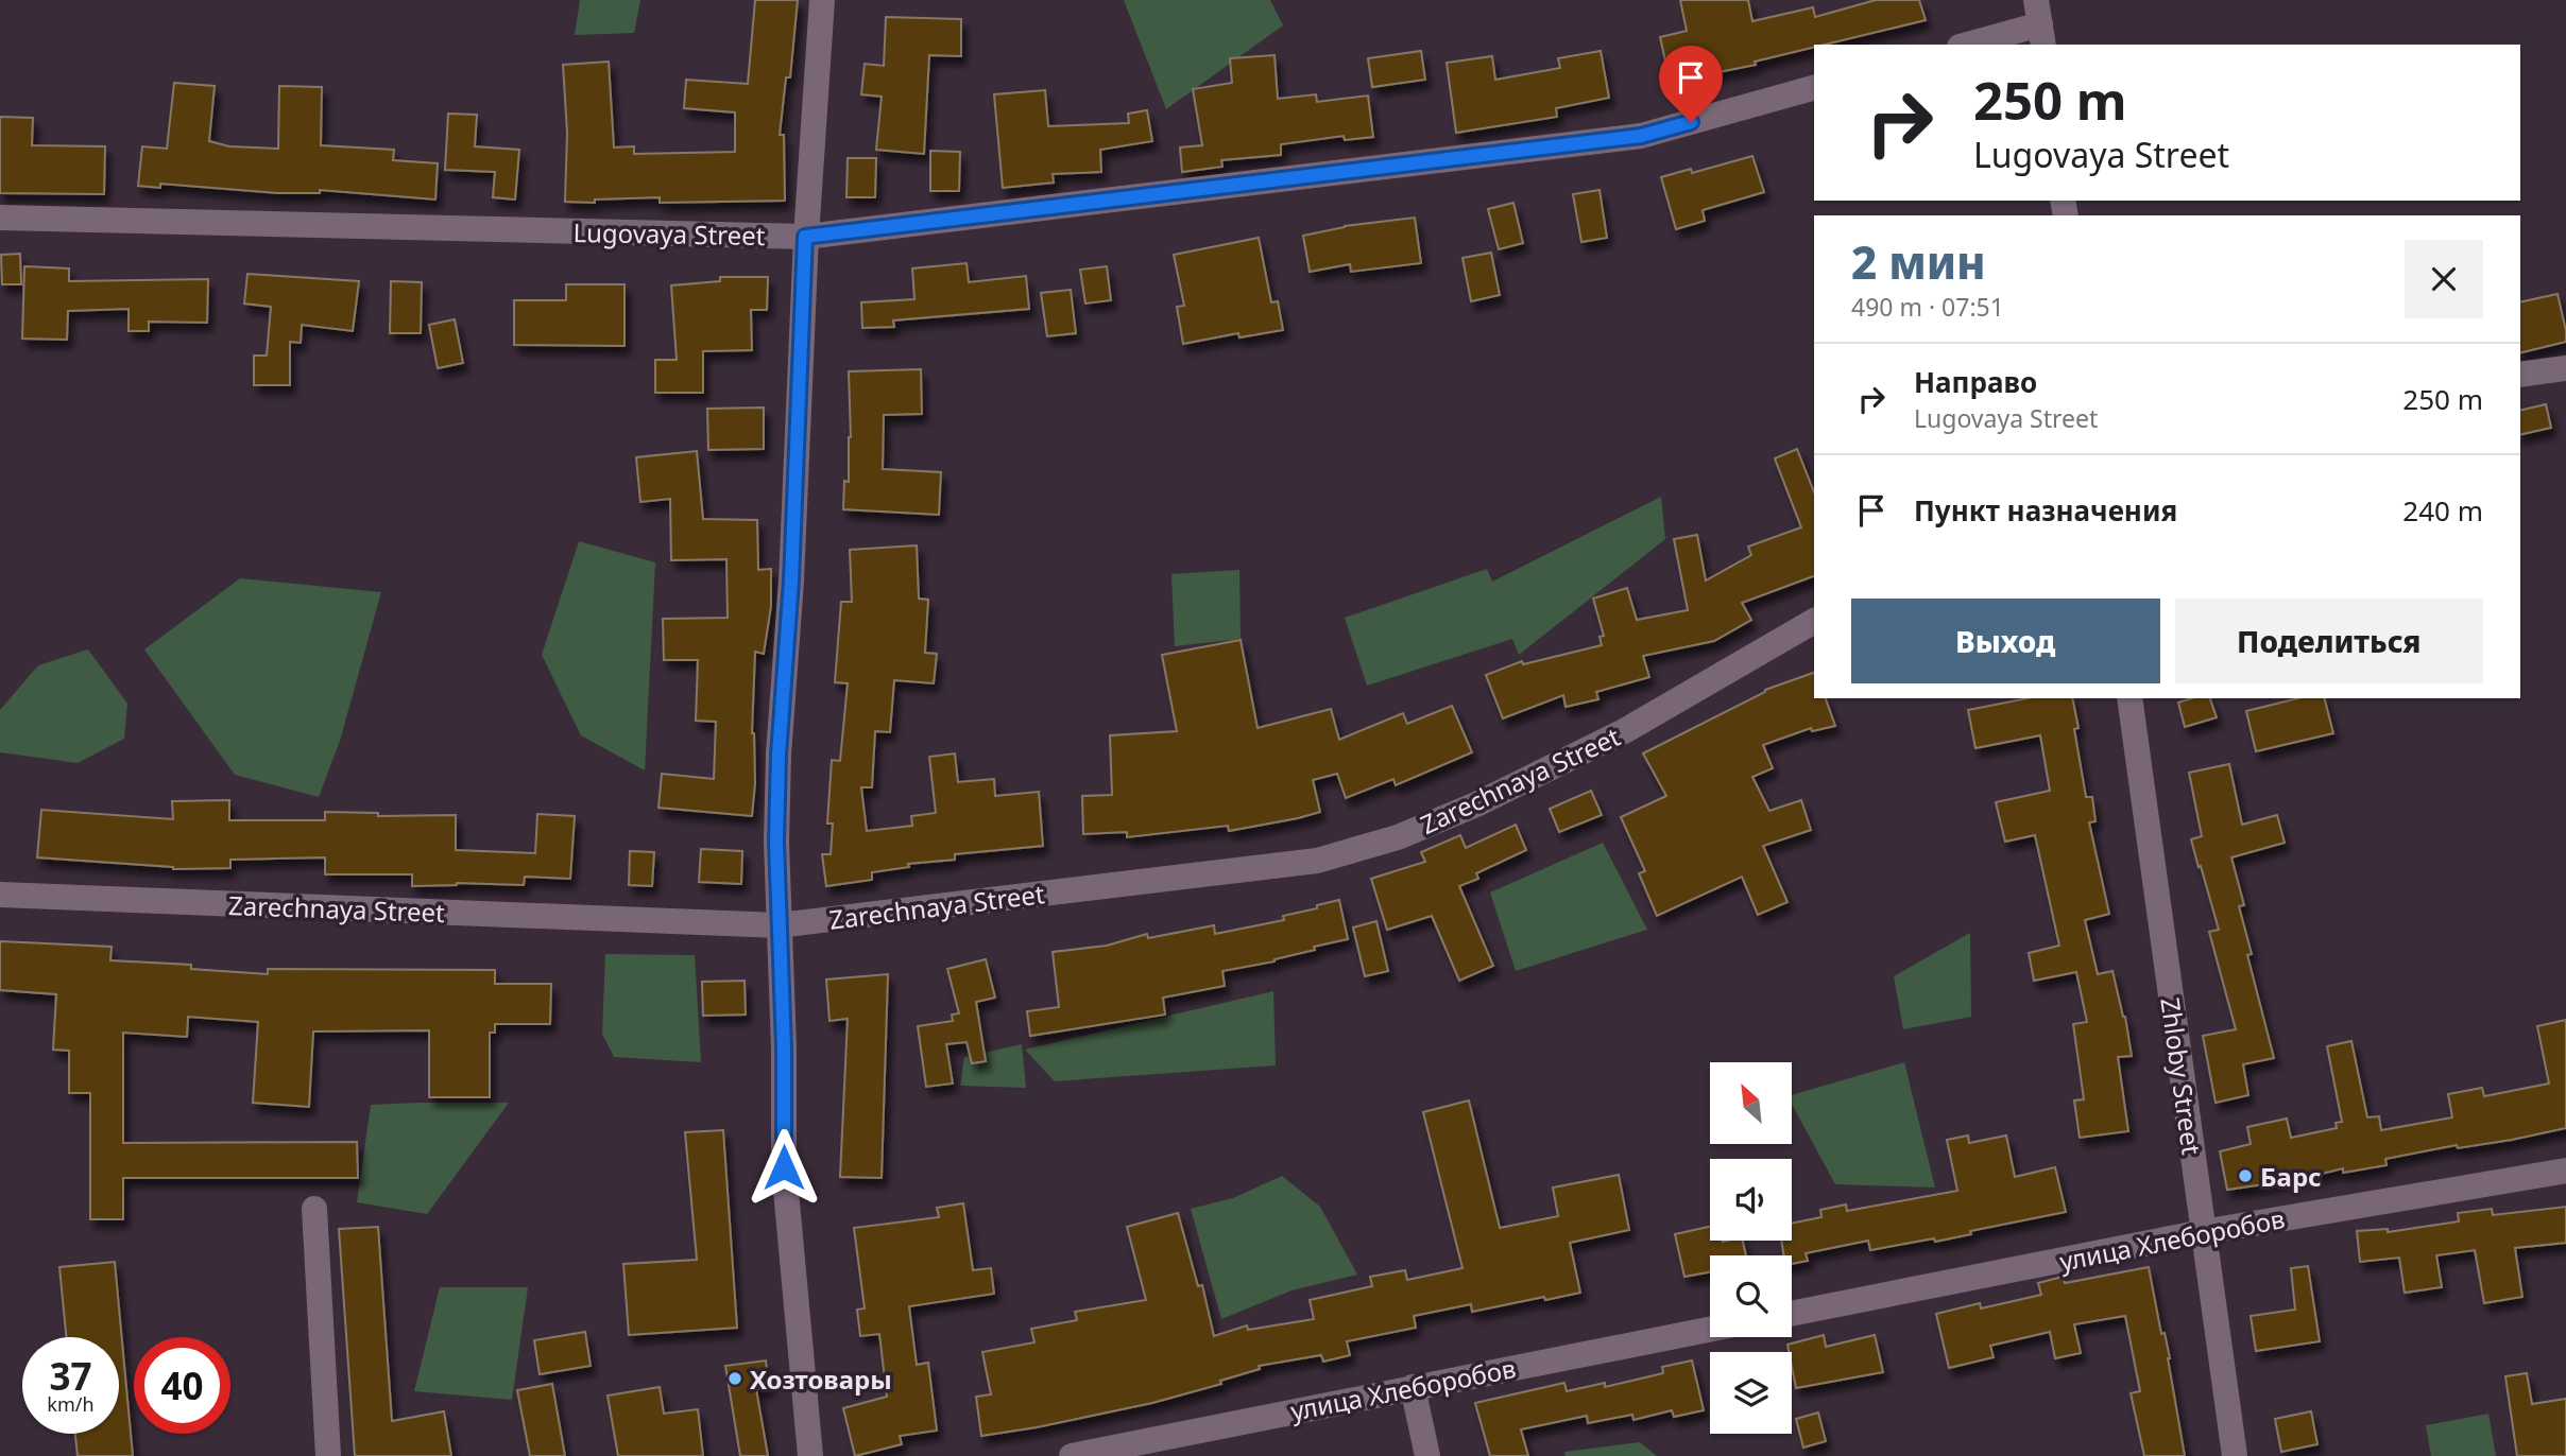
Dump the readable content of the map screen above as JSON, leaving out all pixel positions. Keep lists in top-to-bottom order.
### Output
{
  "streets": {
    "street": [
      "Lugovaya Street",
      "Zarechnaya Street",
      "Zhloby Street",
      "улица Хлеборобов"
    ]
  },
  "crossings": [
    ["Zhloby Street", "улица Хлеборобов"]
  ],
  "places": ["Барс", "Хозтовары"],
  "north": "top left",
  "page": {
    "turn": ["250 m", "Lugovaya Street"],
    "heading": ["2 мин", "490 m · 07:51"],
    "list": [
      {
        "name": "Направо",
        "note": "Lugovaya Street",
        "value": "250 m"
      },
      {
        "name": "Пункт назначения",
        "value": "240 m"
      }
    ],
    "buttons": ["Выход", "Поделиться"],
    "speed": "37 km/h",
    "limit": "40"
  }
}
